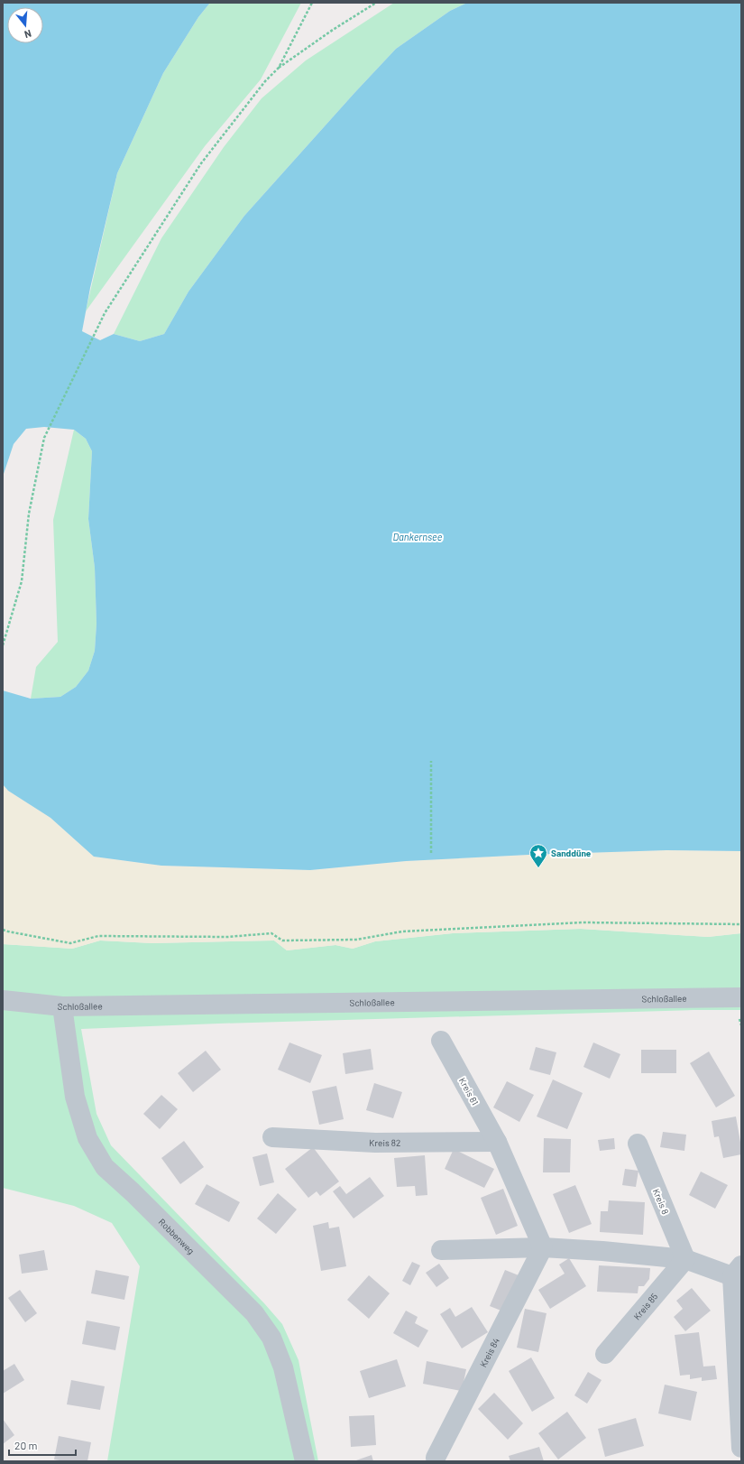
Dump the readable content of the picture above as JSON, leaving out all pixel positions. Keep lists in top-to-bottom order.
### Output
{
  "streets": {
    "street": [
      "Schloßallee",
      "Kreis 81",
      "Kreis 82",
      "Kreis 8",
      "Robbenweg",
      "Kreis 85",
      "Kreis 84"
    ]
  },
  "crossings": [
    ["Schloßallee", "Robbenweg"],
    ["Kreis 81", "Kreis 82"],
    ["Kreis 81", "Kreis 84"],
    ["Kreis 8", "Kreis 85"]
  ],
  "water": ["Dankernsee"],
  "places": {
    "place": ["Sanddüne"]
  },
  "scale_bar": "20 m",
  "north": "bottom"
}
